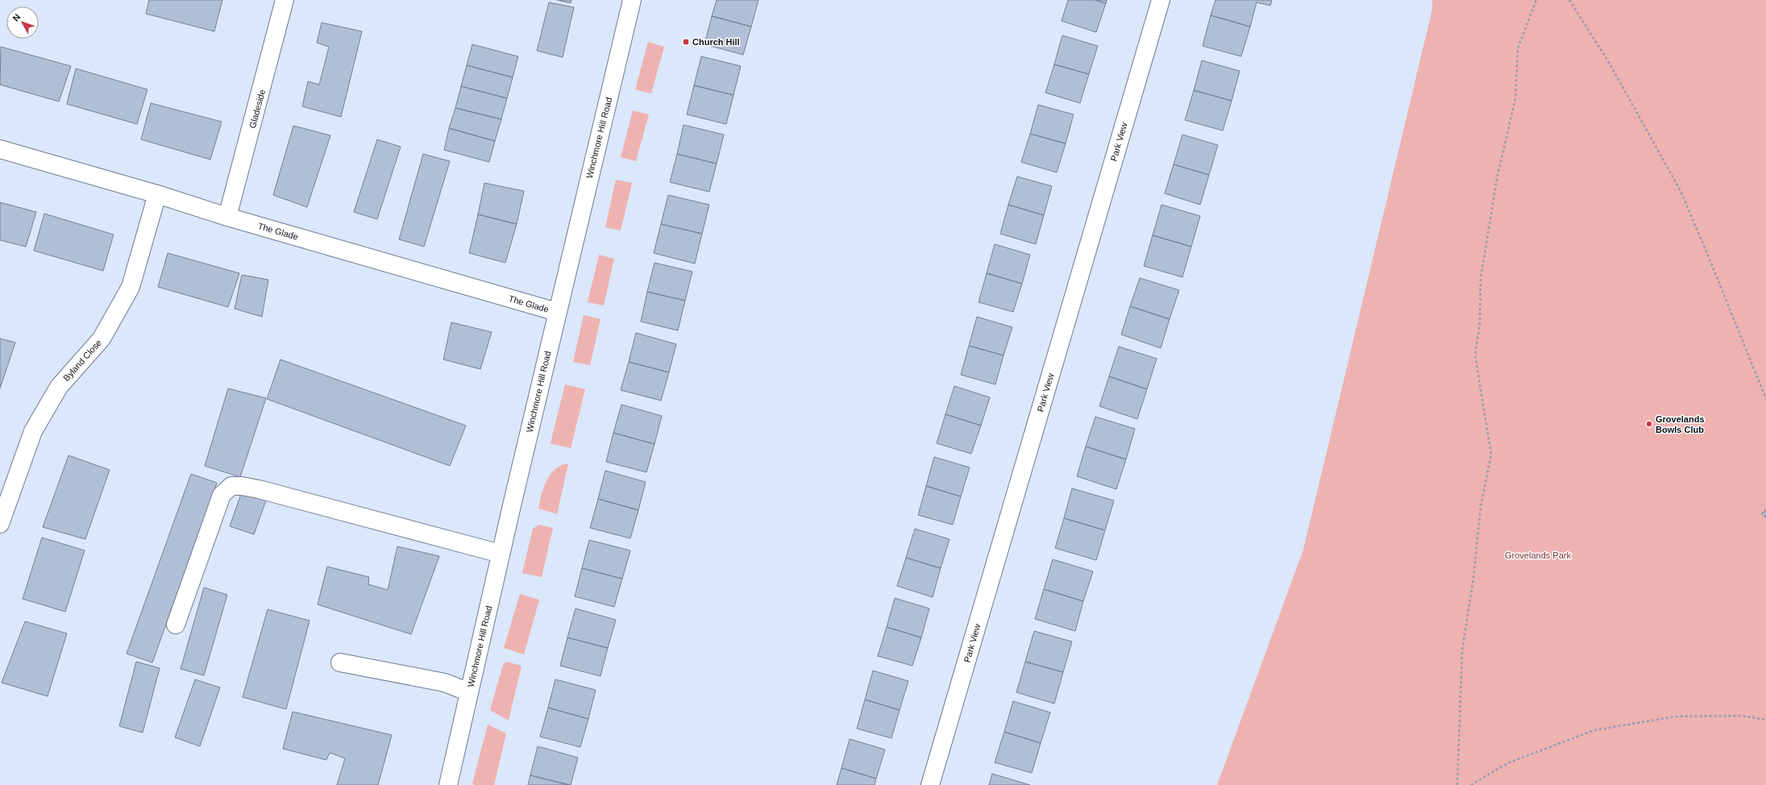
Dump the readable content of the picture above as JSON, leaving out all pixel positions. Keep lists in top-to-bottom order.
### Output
{
  "streets": {
    "street": [
      "Gladeside",
      "Winchmore Hill Road",
      "Park View",
      "The Glade",
      "Byland Close"
    ]
  },
  "crossings": [
    ["Gladeside", "The Glade"],
    ["Winchmore Hill Road", "The Glade"],
    ["The Glade", "Byland Close"]
  ],
  "parks": ["Grovelands Park"],
  "places": {
    "transit": ["Church Hill"],
    "other": ["Grovelands Bowls Club"]
  },
  "north": "top left"
}
